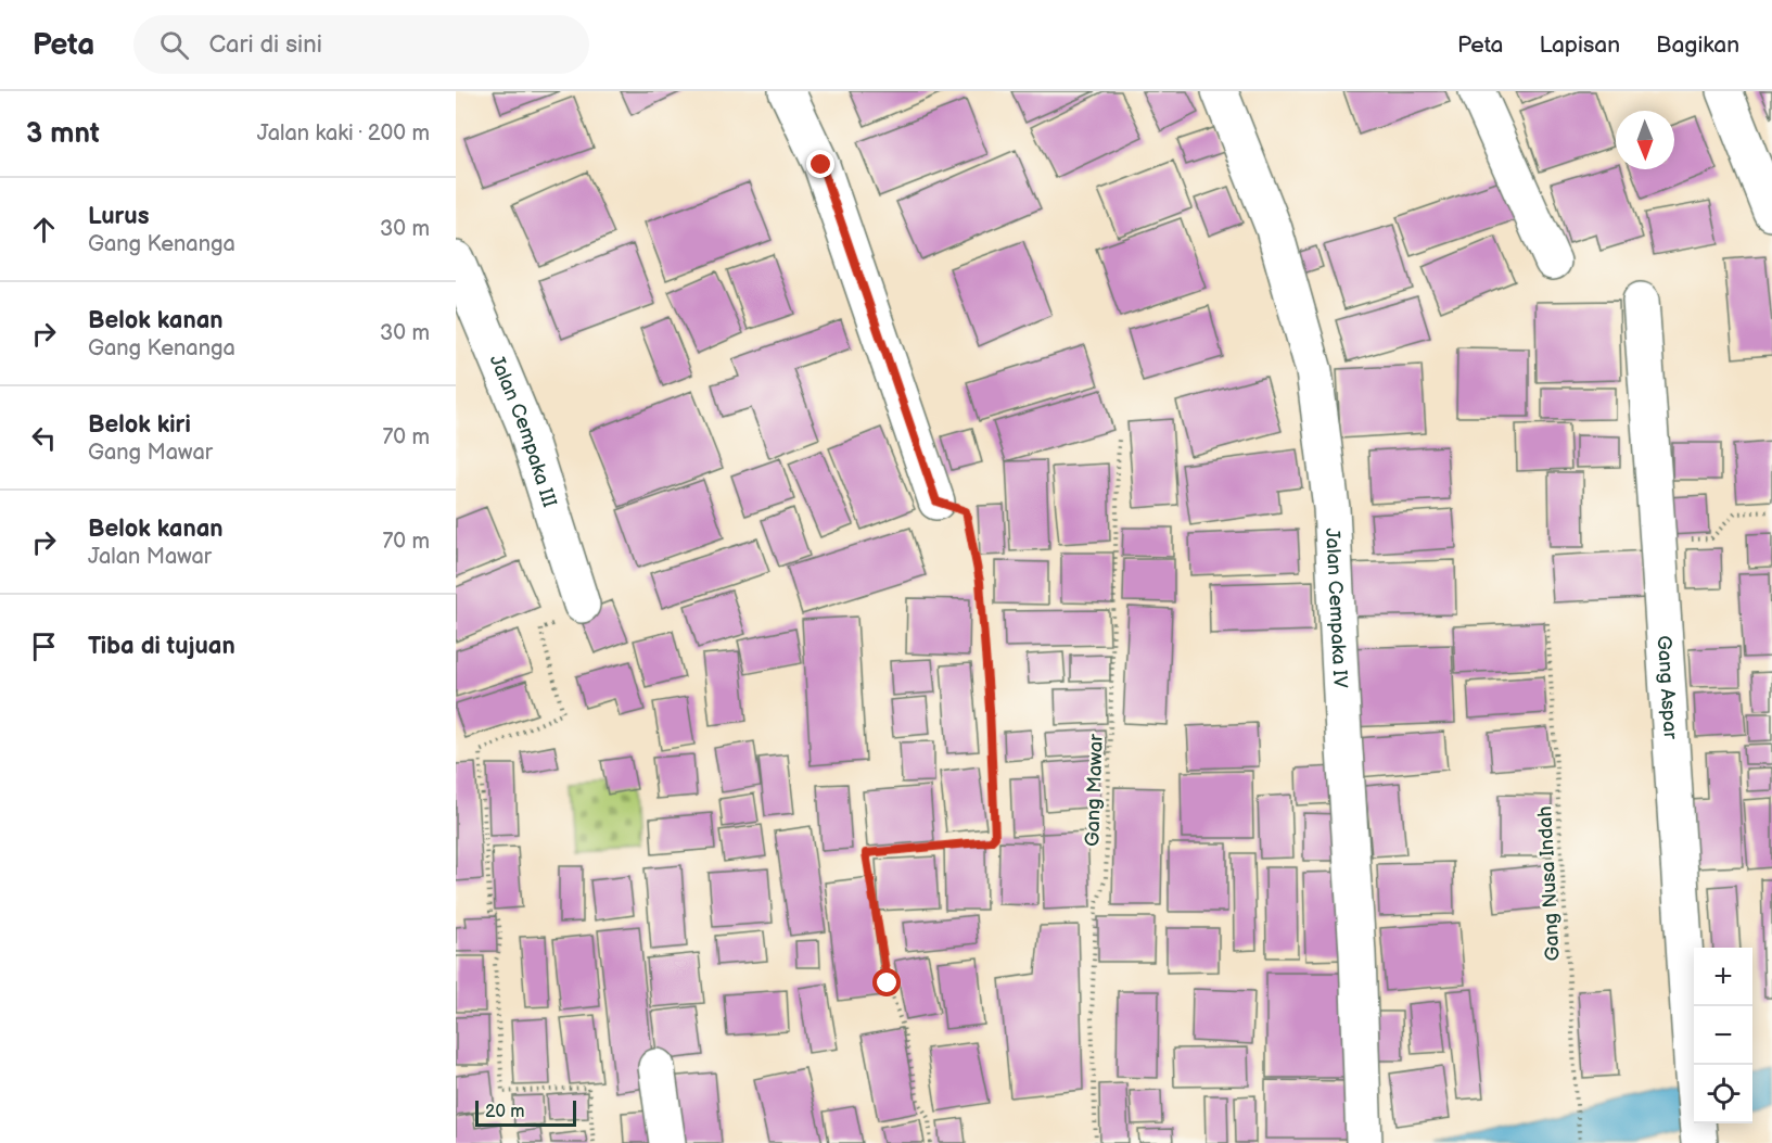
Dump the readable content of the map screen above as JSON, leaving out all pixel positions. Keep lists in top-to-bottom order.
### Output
{
  "streets": {
    "street": ["Jalan Cempaka III", "Jalan Cempaka IV", "Gang Aspar"],
    "path": ["Gang Mawar", "Gang Nusa Indah"]
  },
  "scale_bar": "20 m",
  "north": "bottom",
  "page": {
    "header": "Peta",
    "search": "Cari di sini",
    "nav": ["Peta", "Lapisan", "Bagikan"],
    "heading": ["3 mnt", "Jalan kaki · 200 m"],
    "list": [
      ["Lurus", "Gang Kenanga", "30 m"],
      ["Belok kanan", "Gang Kenanga", "30 m"],
      ["Belok kiri", "Gang Mawar", "70 m"],
      ["Belok kanan", "Jalan Mawar", "70 m"],
      "Tiba di tujuan"
    ],
    "map_buttons": ["+", "−"],
    "scale": "20 m"
  }
}
